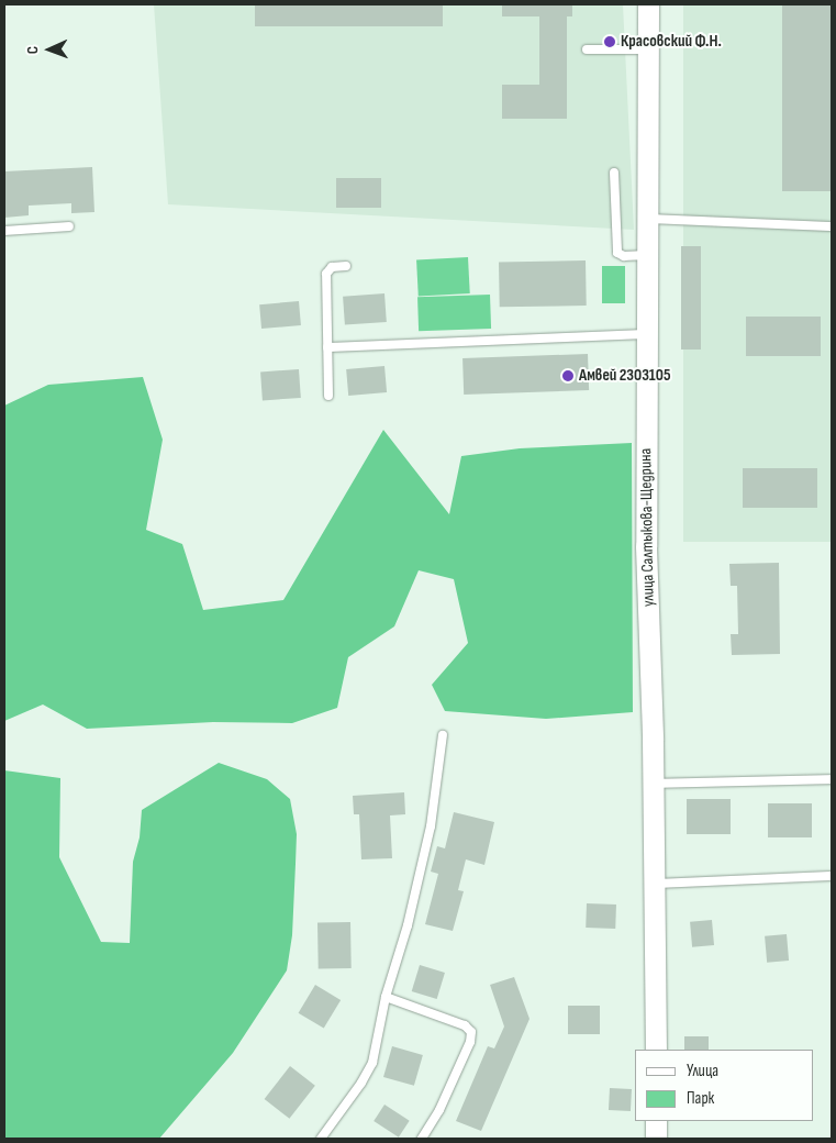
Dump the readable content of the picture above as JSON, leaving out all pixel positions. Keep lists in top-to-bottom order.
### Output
{
  "streets": {
    "street": ["улица Салтыкова-Щедрина"]
  },
  "places": ["Красовский Ф.Н.", "Амвей 2303105"],
  "legend": ["Улица", "Парк"],
  "north": "left"
}
